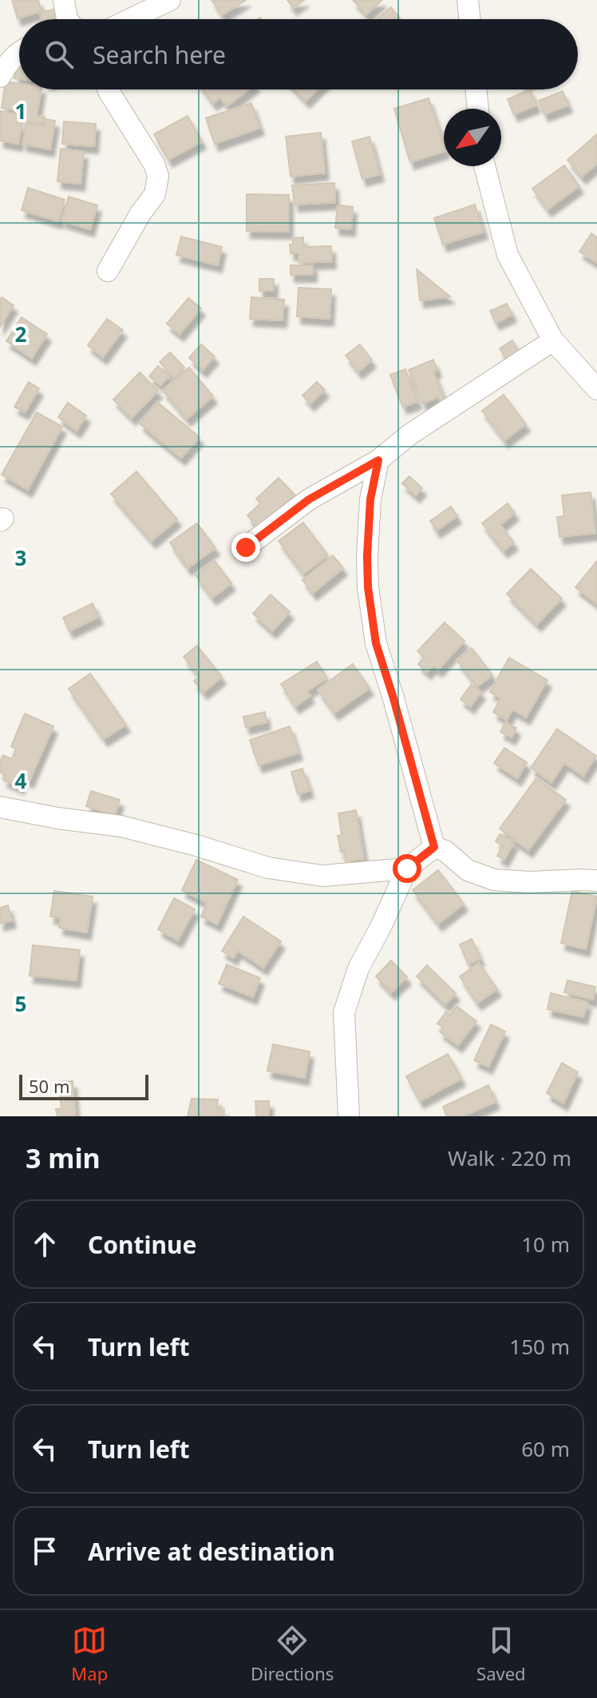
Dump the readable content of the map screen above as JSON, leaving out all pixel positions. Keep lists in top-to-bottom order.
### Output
{
  "scale_bar": "50 m",
  "north": "bottom left",
  "page": {
    "search": "Search here",
    "scale": "50 m",
    "heading": ["3 min", "Walk · 220 m"],
    "list": [
      ["Continue", "10 m"],
      ["Turn left", "150 m"],
      ["Turn left", "60 m"],
      "Arrive at destination"
    ],
    "nav": ["Map", "Directions", "Saved"]
  },
  "grid": {
    "rows": [
      "1",
      "2",
      "3",
      "4",
      "5"
    ]
  }
}
